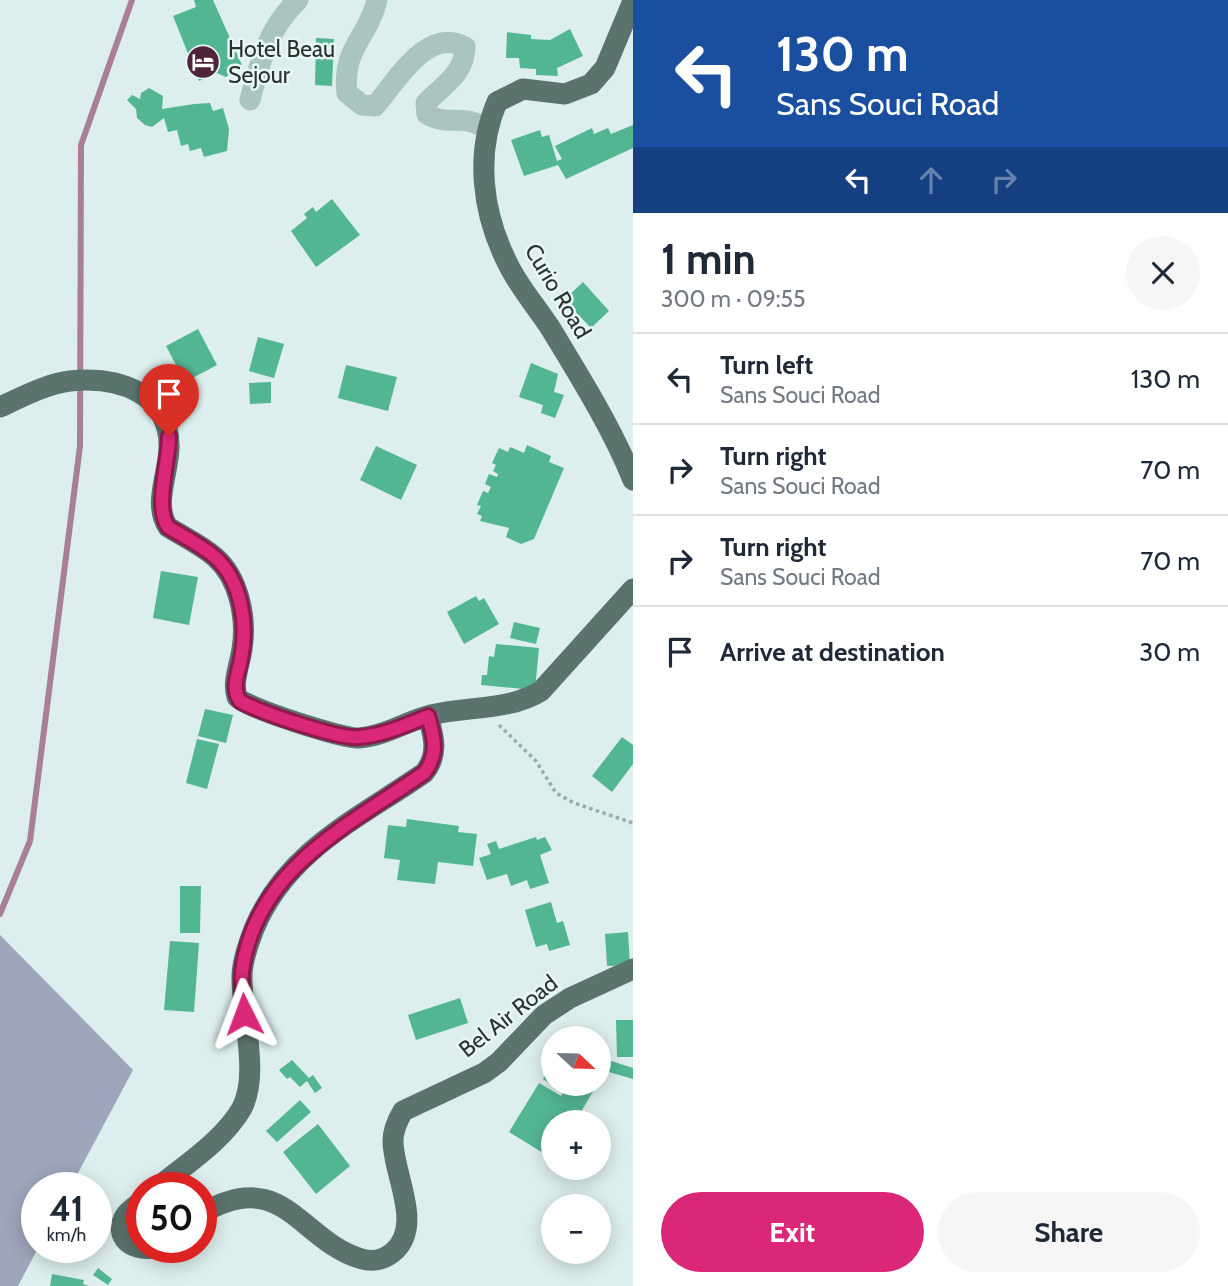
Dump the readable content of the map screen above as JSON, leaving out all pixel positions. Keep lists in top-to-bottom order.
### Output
{
  "streets": {
    "main road": ["Curio Road", "Bel Air Road"]
  },
  "places": {
    "hotel": ["Hotel Beau Sejour"]
  },
  "north": "right",
  "page": {
    "turn": ["130 m", "Sans Souci Road"],
    "heading": ["1 min", "300 m · 09:55"],
    "list": [
      {
        "name": "Turn left",
        "note": "Sans Souci Road",
        "value": "130 m"
      },
      {
        "name": "Turn right",
        "note": "Sans Souci Road",
        "value": "70 m"
      },
      {
        "name": "Turn right",
        "note": "Sans Souci Road",
        "value": "70 m"
      },
      {
        "name": "Arrive at destination",
        "value": "30 m"
      }
    ],
    "map_buttons": ["+", "−"],
    "speed": "41 km/h",
    "limit": "50",
    "buttons": ["Exit", "Share"]
  }
}
